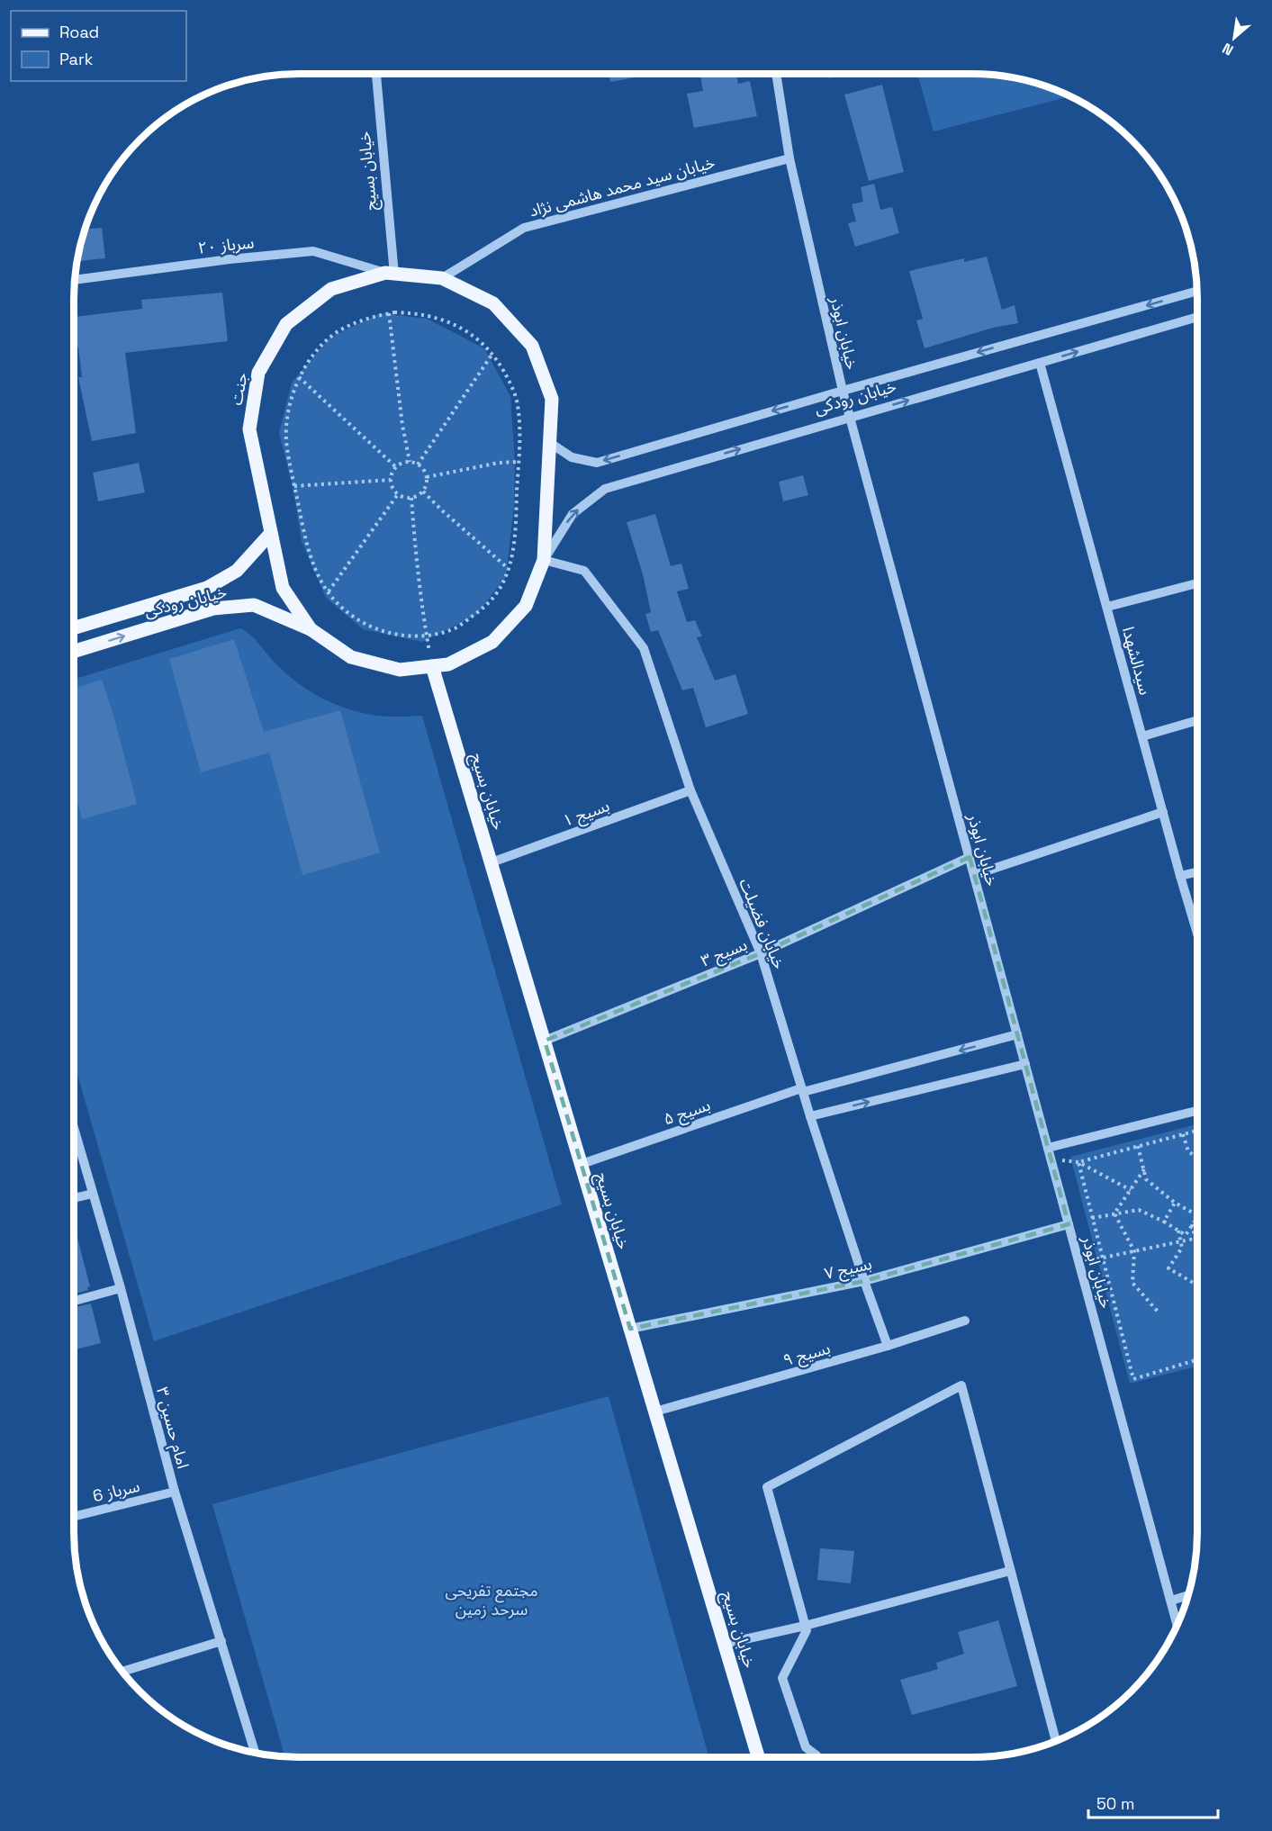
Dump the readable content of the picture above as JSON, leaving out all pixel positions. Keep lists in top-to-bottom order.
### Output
{
  "streets": {
    "main road": ["خیابان بسیج", "جنت", "خیابان رودکی"],
    "street": [
      "خیابان سید محمد هاشمی نژاد",
      "سرباز ۲۰",
      "خیابان ابوذر",
      "سیدالشهدا",
      "بسیج ۱",
      "خیابان فضیلت",
      "بسیج ۳",
      "بسیج ۵",
      "بسیج ۷",
      "بسیج ۹",
      "امام حسین ۳",
      "سرباز 6"
    ]
  },
  "crossings": [
    ["خیابان بسیج", "سرباز ۲۰"],
    ["خیابان بسیج", "جنت"],
    ["خیابان بسیج", "بسیج ۱"],
    ["خیابان بسیج", "بسیج ۳"],
    ["خیابان بسیج", "بسیج ۵"],
    ["خیابان بسیج", "بسیج ۷"],
    ["خیابان بسیج", "بسیج ۹"],
    ["خیابان سید محمد هاشمی نژاد", "خیابان ابوذر"],
    ["خیابان سید محمد هاشمی نژاد", "جنت"],
    ["سرباز ۲۰", "جنت"],
    ["خیابان ابوذر", "خیابان رودکی"],
    ["خیابان ابوذر", "بسیج ۳"],
    ["خیابان ابوذر", "بسیج ۵"],
    ["خیابان ابوذر", "بسیج ۷"],
    ["جنت", "خیابان رودکی"],
    ["جنت", "خیابان فضیلت"],
    ["خیابان رودکی", "سیدالشهدا"],
    ["خیابان رودکی", "خیابان فضیلت"],
    ["بسیج ۱", "خیابان فضیلت"],
    ["خیابان فضیلت", "بسیج ۳"],
    ["خیابان فضیلت", "بسیج ۵"],
    ["خیابان فضیلت", "بسیج ۷"],
    ["خیابان فضیلت", "بسیج ۹"],
    ["امام حسین ۳", "سرباز 6"]
  ],
  "parks": ["مجتمع تفریحی سرحد زمین"],
  "legend": ["Road", "Park"],
  "scale_bar": "50 m",
  "north": "bottom left"
}
